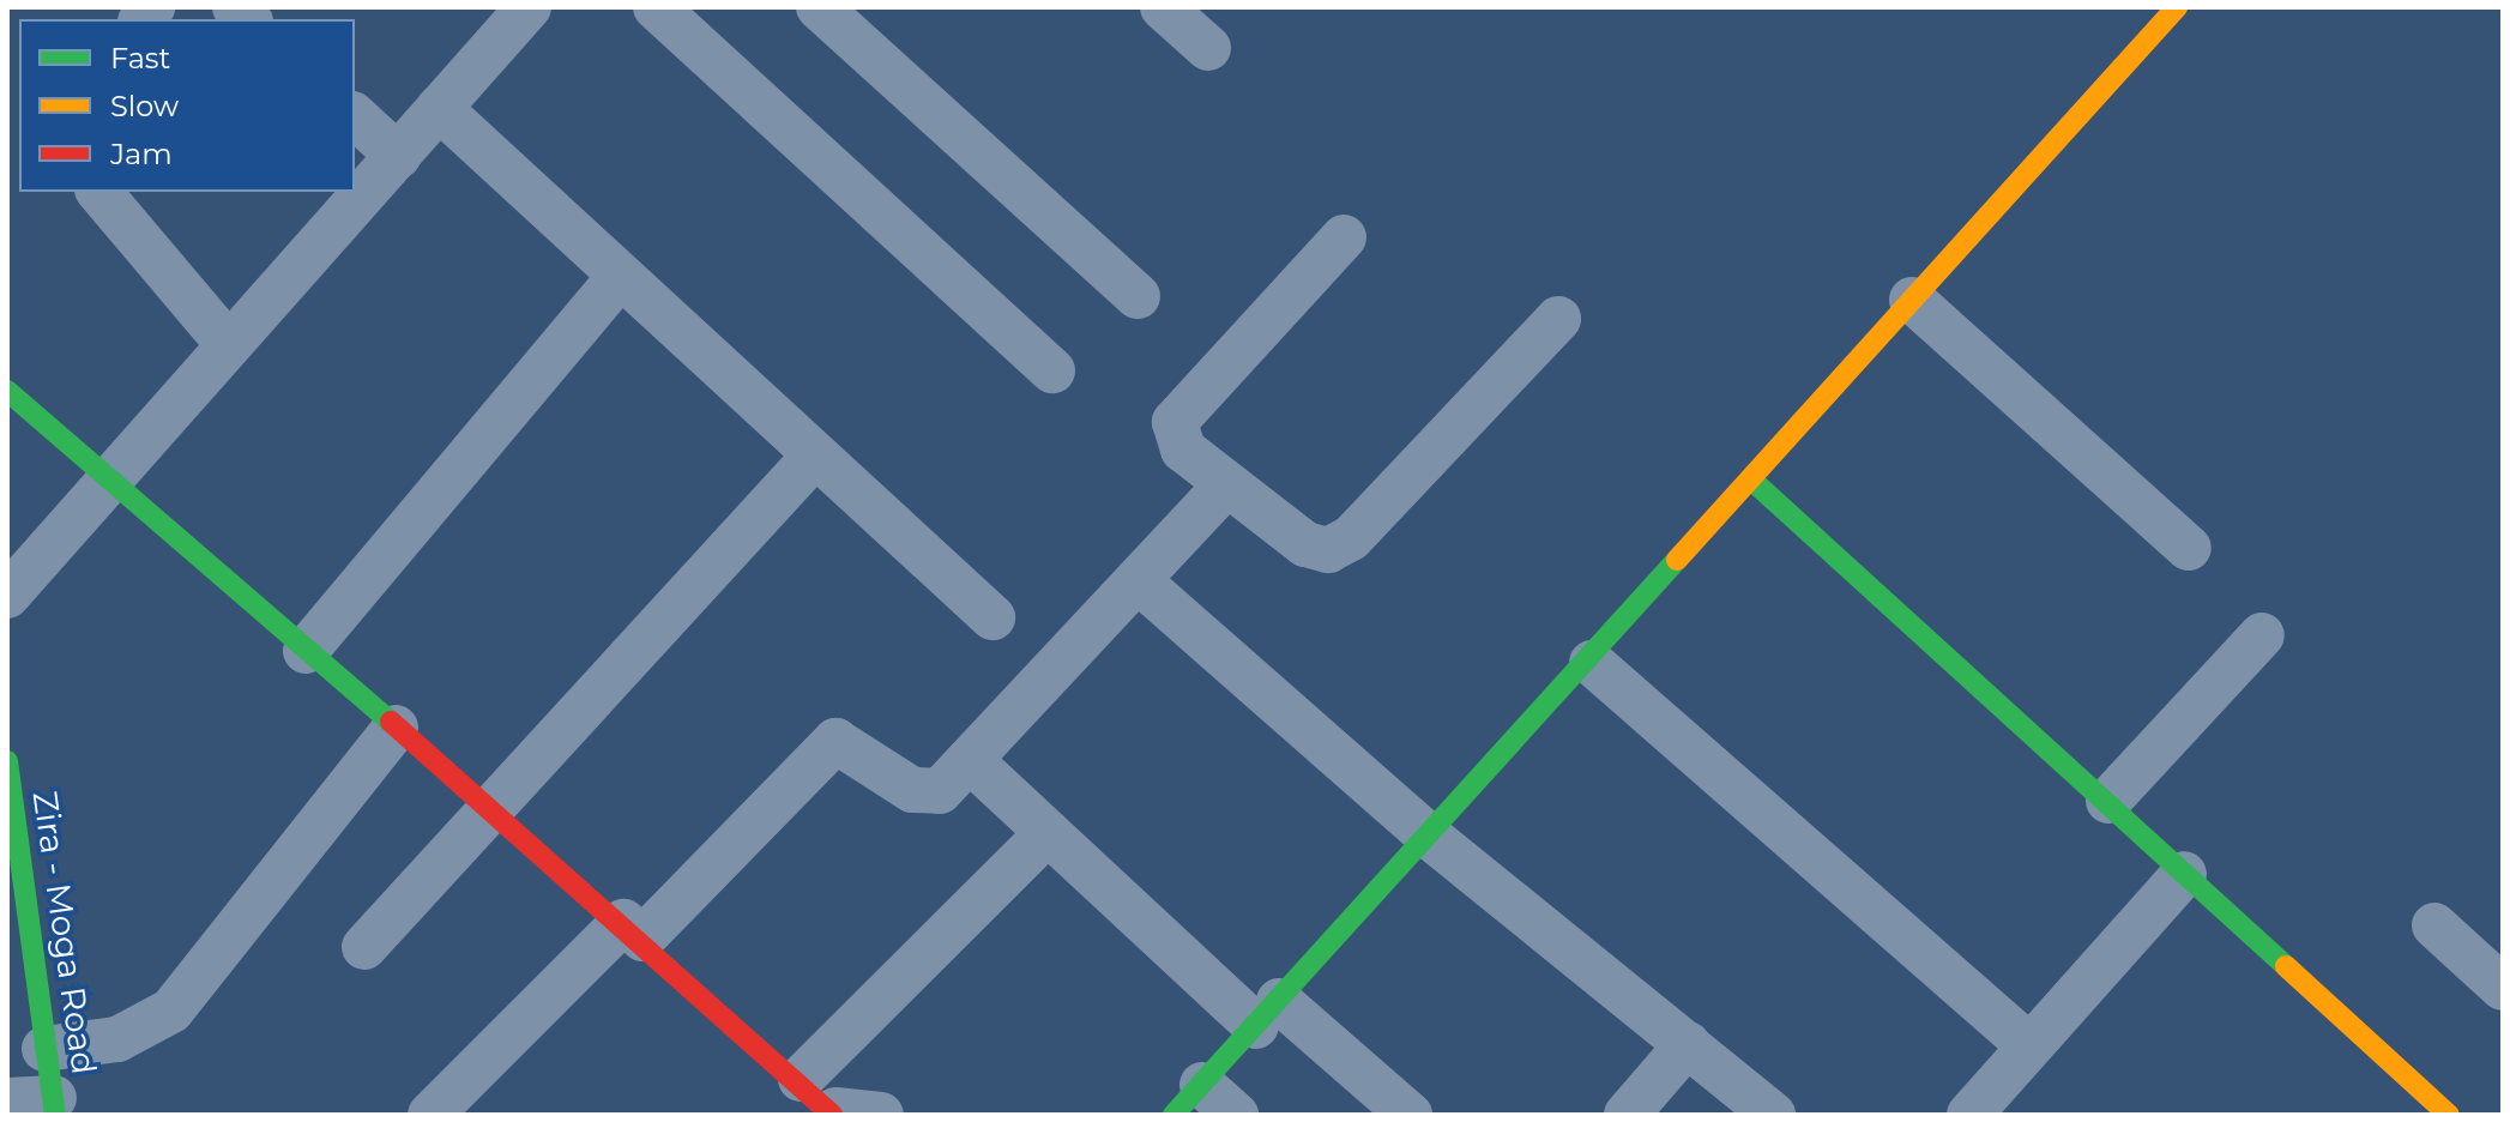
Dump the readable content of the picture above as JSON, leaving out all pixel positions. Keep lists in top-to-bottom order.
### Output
{
  "streets": {
    "street": ["Zira - Moga Road"]
  },
  "legend": ["Fast", "Slow", "Jam"]
}
